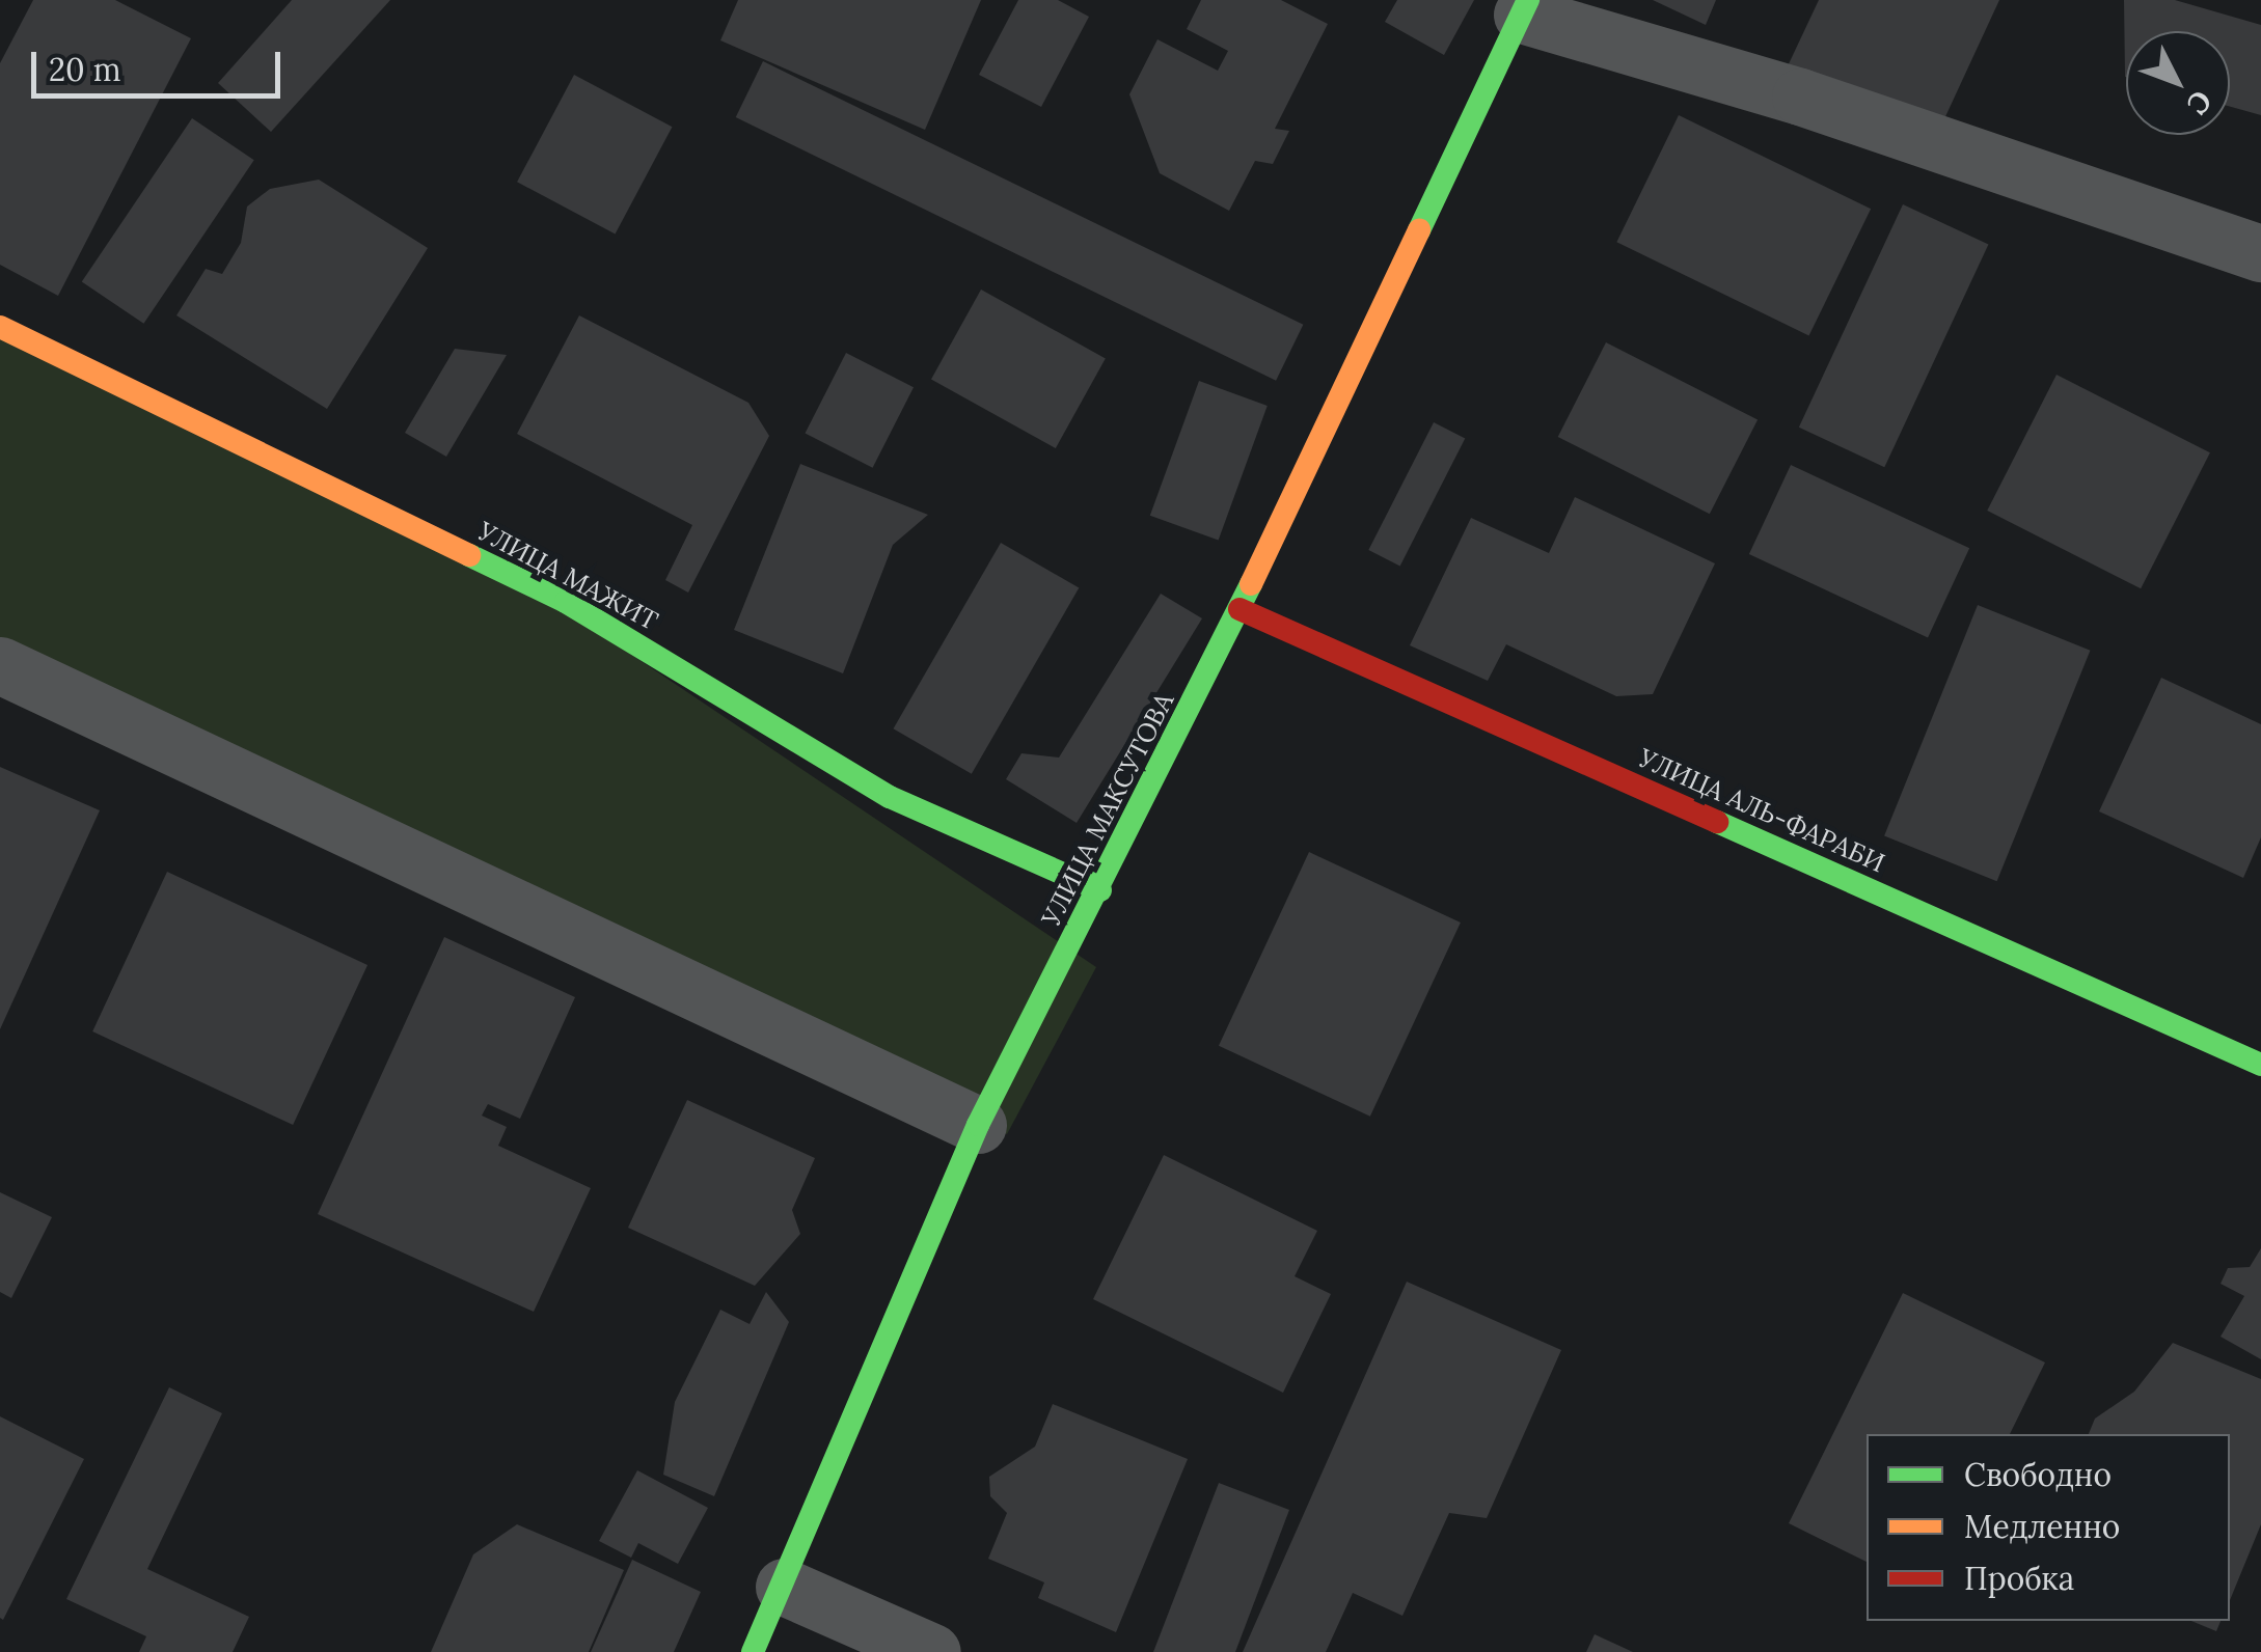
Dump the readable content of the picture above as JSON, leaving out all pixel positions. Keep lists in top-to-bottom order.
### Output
{
  "streets": {
    "street": ["УЛИЦА МАЖИТ", "УЛИЦА МАКСУТОВА", "УЛИЦА АЛЬ-ФАРАБИ"]
  },
  "crossings": [
    ["УЛИЦА МАЖИТ", "УЛИЦА МАКСУТОВА"],
    ["УЛИЦА МАКСУТОВА", "УЛИЦА АЛЬ-ФАРАБИ"]
  ],
  "legend": ["Свободно", "Медленно", "Пробка"],
  "scale_bar": "20 m",
  "north": "bottom right"
}
